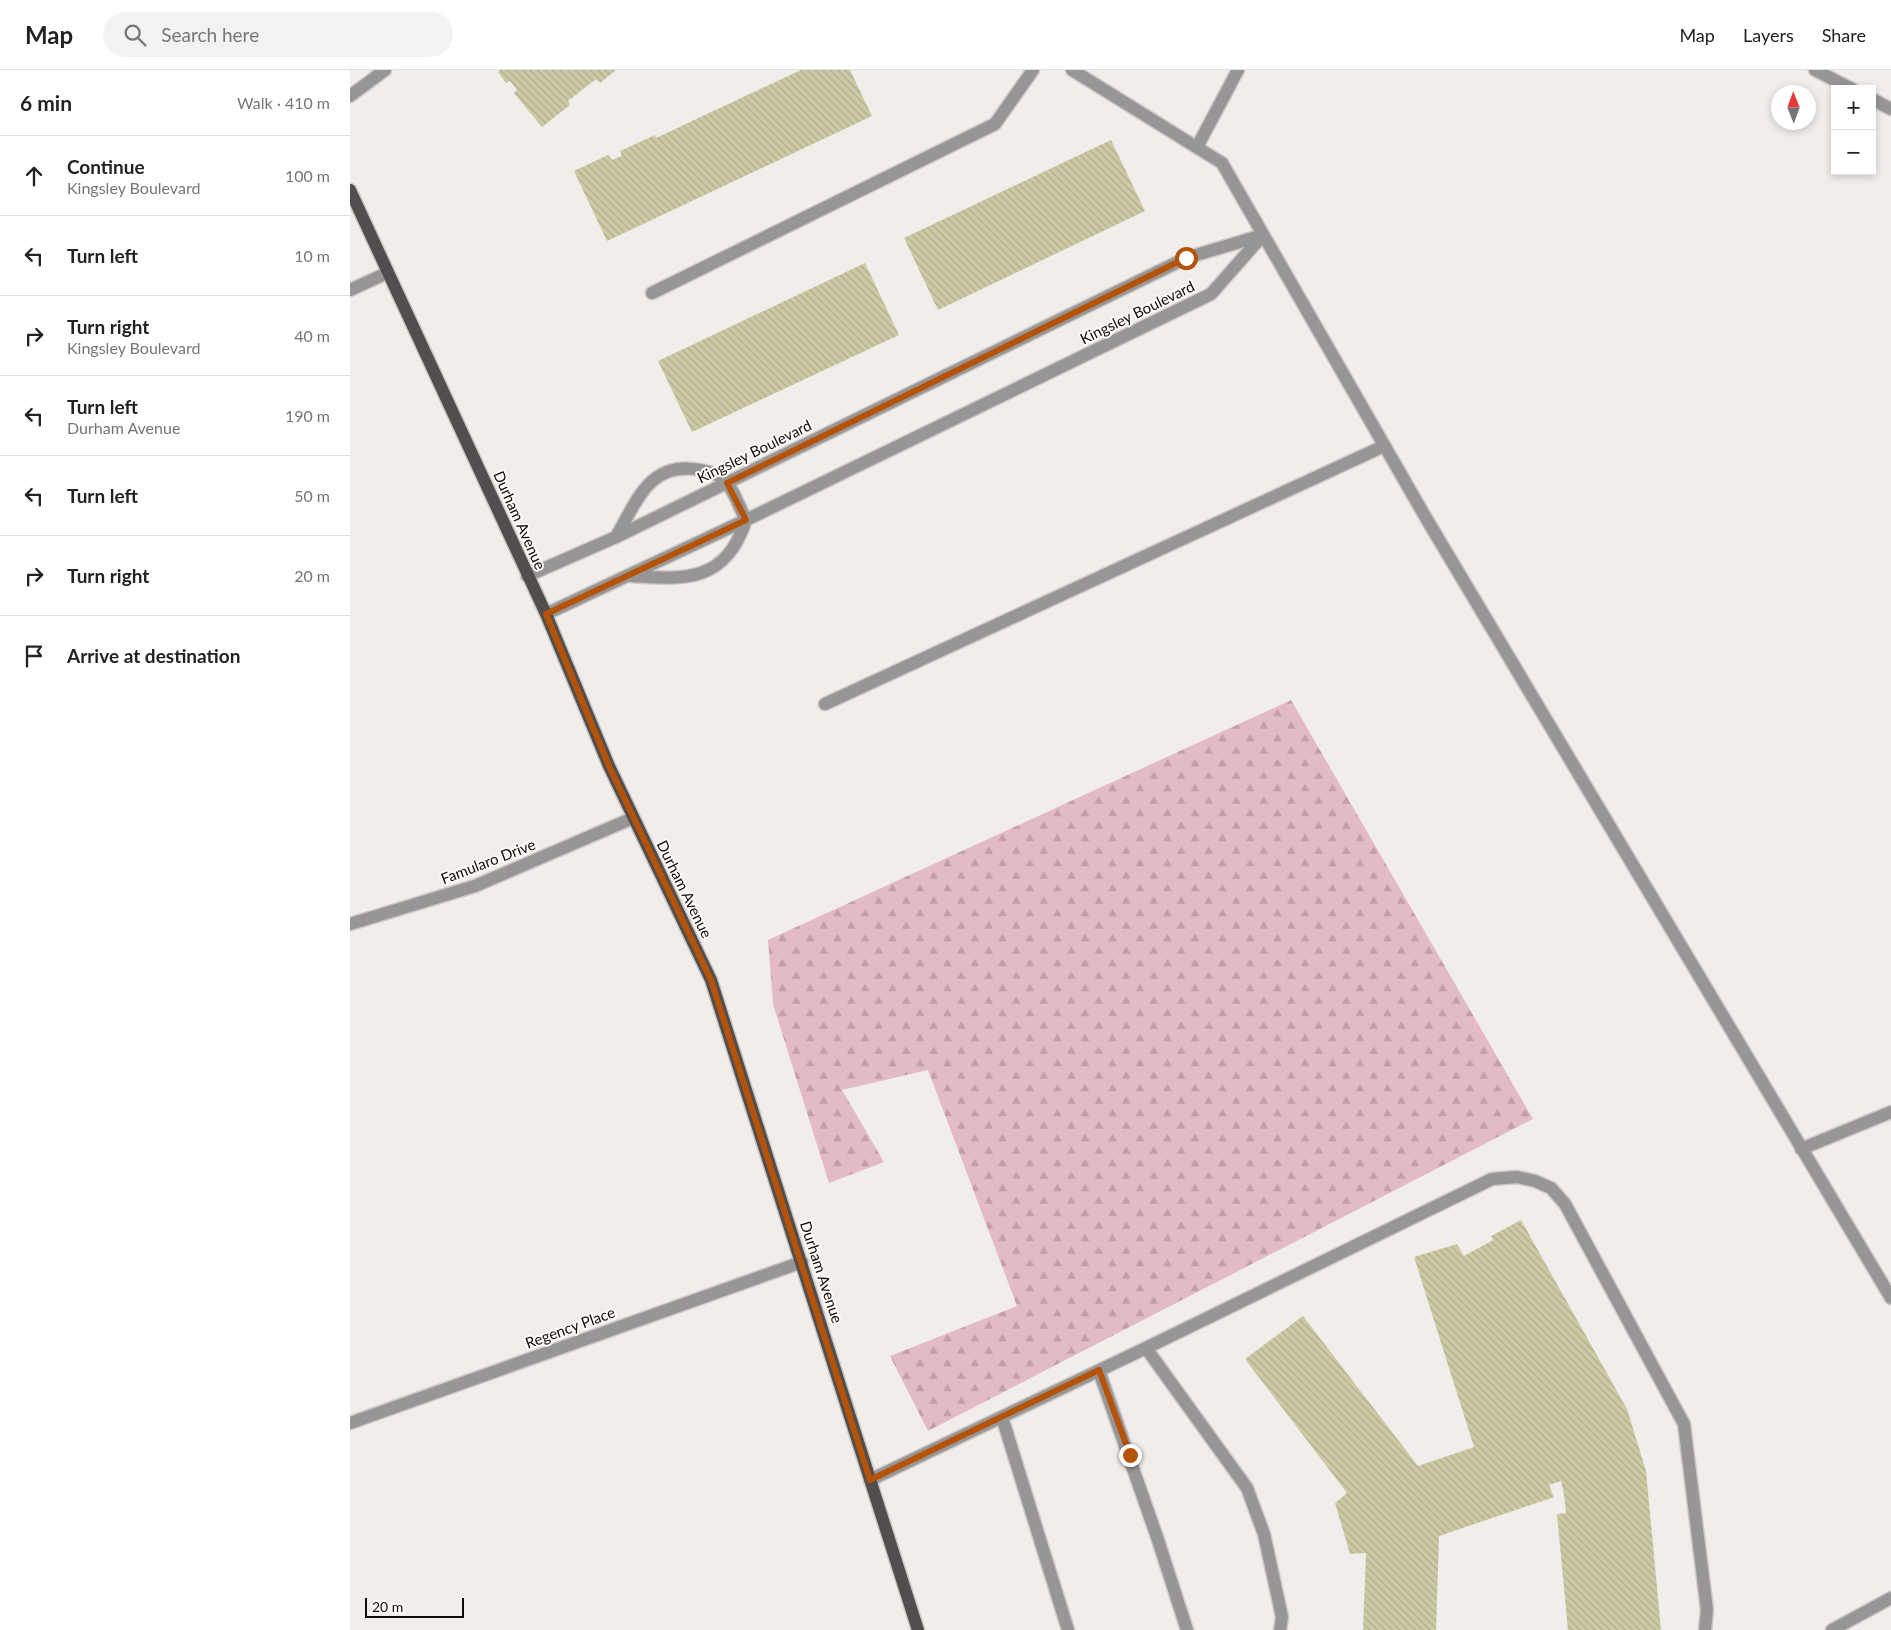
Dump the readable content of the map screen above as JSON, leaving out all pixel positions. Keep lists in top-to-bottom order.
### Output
{
  "streets": {
    "main road": ["Durham Avenue"],
    "street": ["Kingsley Boulevard", "Famularo Drive", "Regency Place"]
  },
  "crossings": [
    ["Kingsley Boulevard", "Durham Avenue"],
    ["Durham Avenue", "Famularo Drive"],
    ["Durham Avenue", "Regency Place"]
  ],
  "scale_bar": "20 m",
  "north": "top",
  "page": {
    "header": "Map",
    "search": "Search here",
    "nav": ["Map", "Layers", "Share"],
    "heading": ["6 min", "Walk · 410 m"],
    "map_buttons": ["+", "−"],
    "list": [
      ["Continue", "Kingsley Boulevard", "100 m"],
      ["Turn left", "10 m"],
      ["Turn right", "Kingsley Boulevard", "40 m"],
      ["Turn left", "Durham Avenue", "190 m"],
      ["Turn left", "50 m"],
      ["Turn right", "20 m"],
      "Arrive at destination"
    ],
    "scale": "20 m"
  }
}
